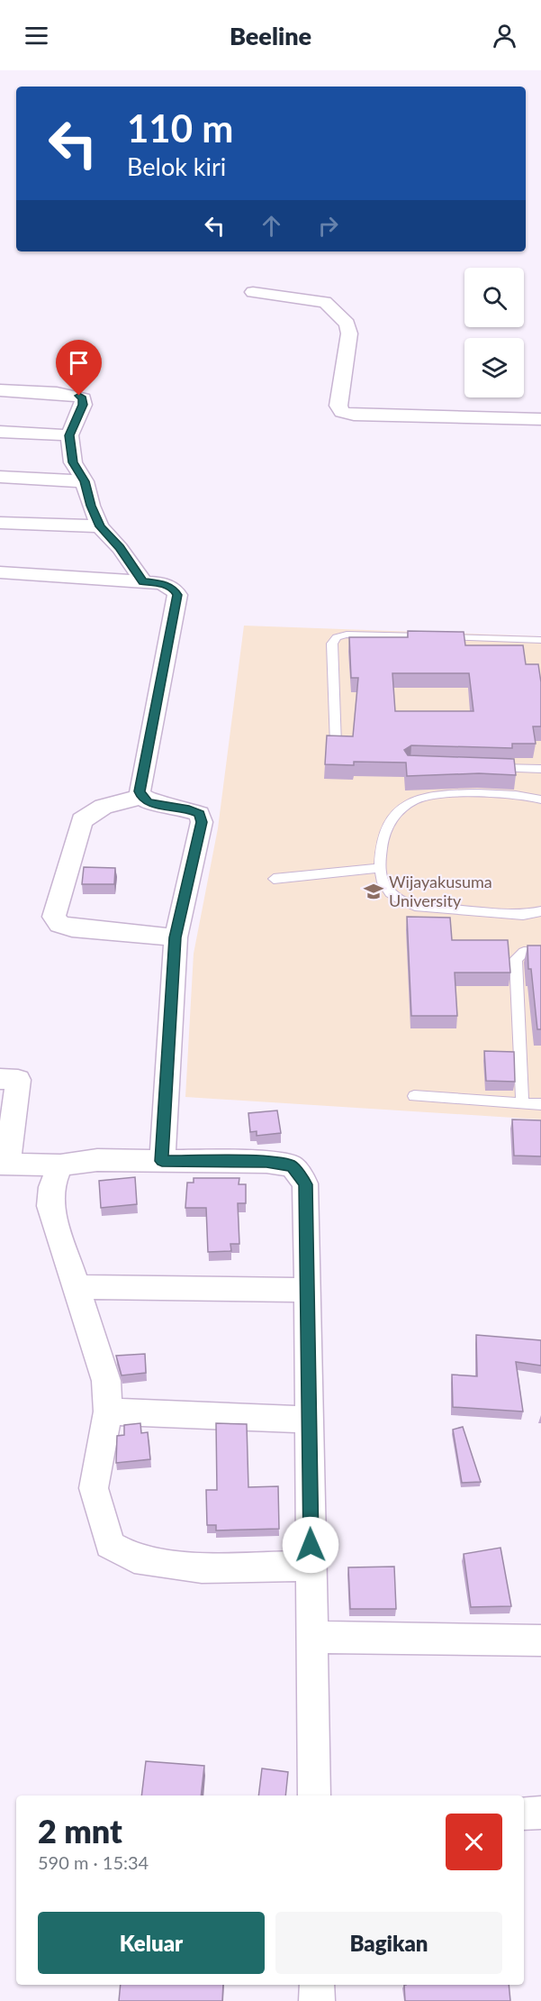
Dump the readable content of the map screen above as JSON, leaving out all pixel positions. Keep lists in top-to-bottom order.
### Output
{
  "places": {
    "school or university": ["Wijayakusuma University"]
  },
  "page": {
    "header": "Beeline",
    "turn": ["110 m", "Belok kiri"],
    "heading": ["2 mnt", "590 m · 15:34"],
    "buttons": ["Keluar", "Bagikan"]
  }
}
